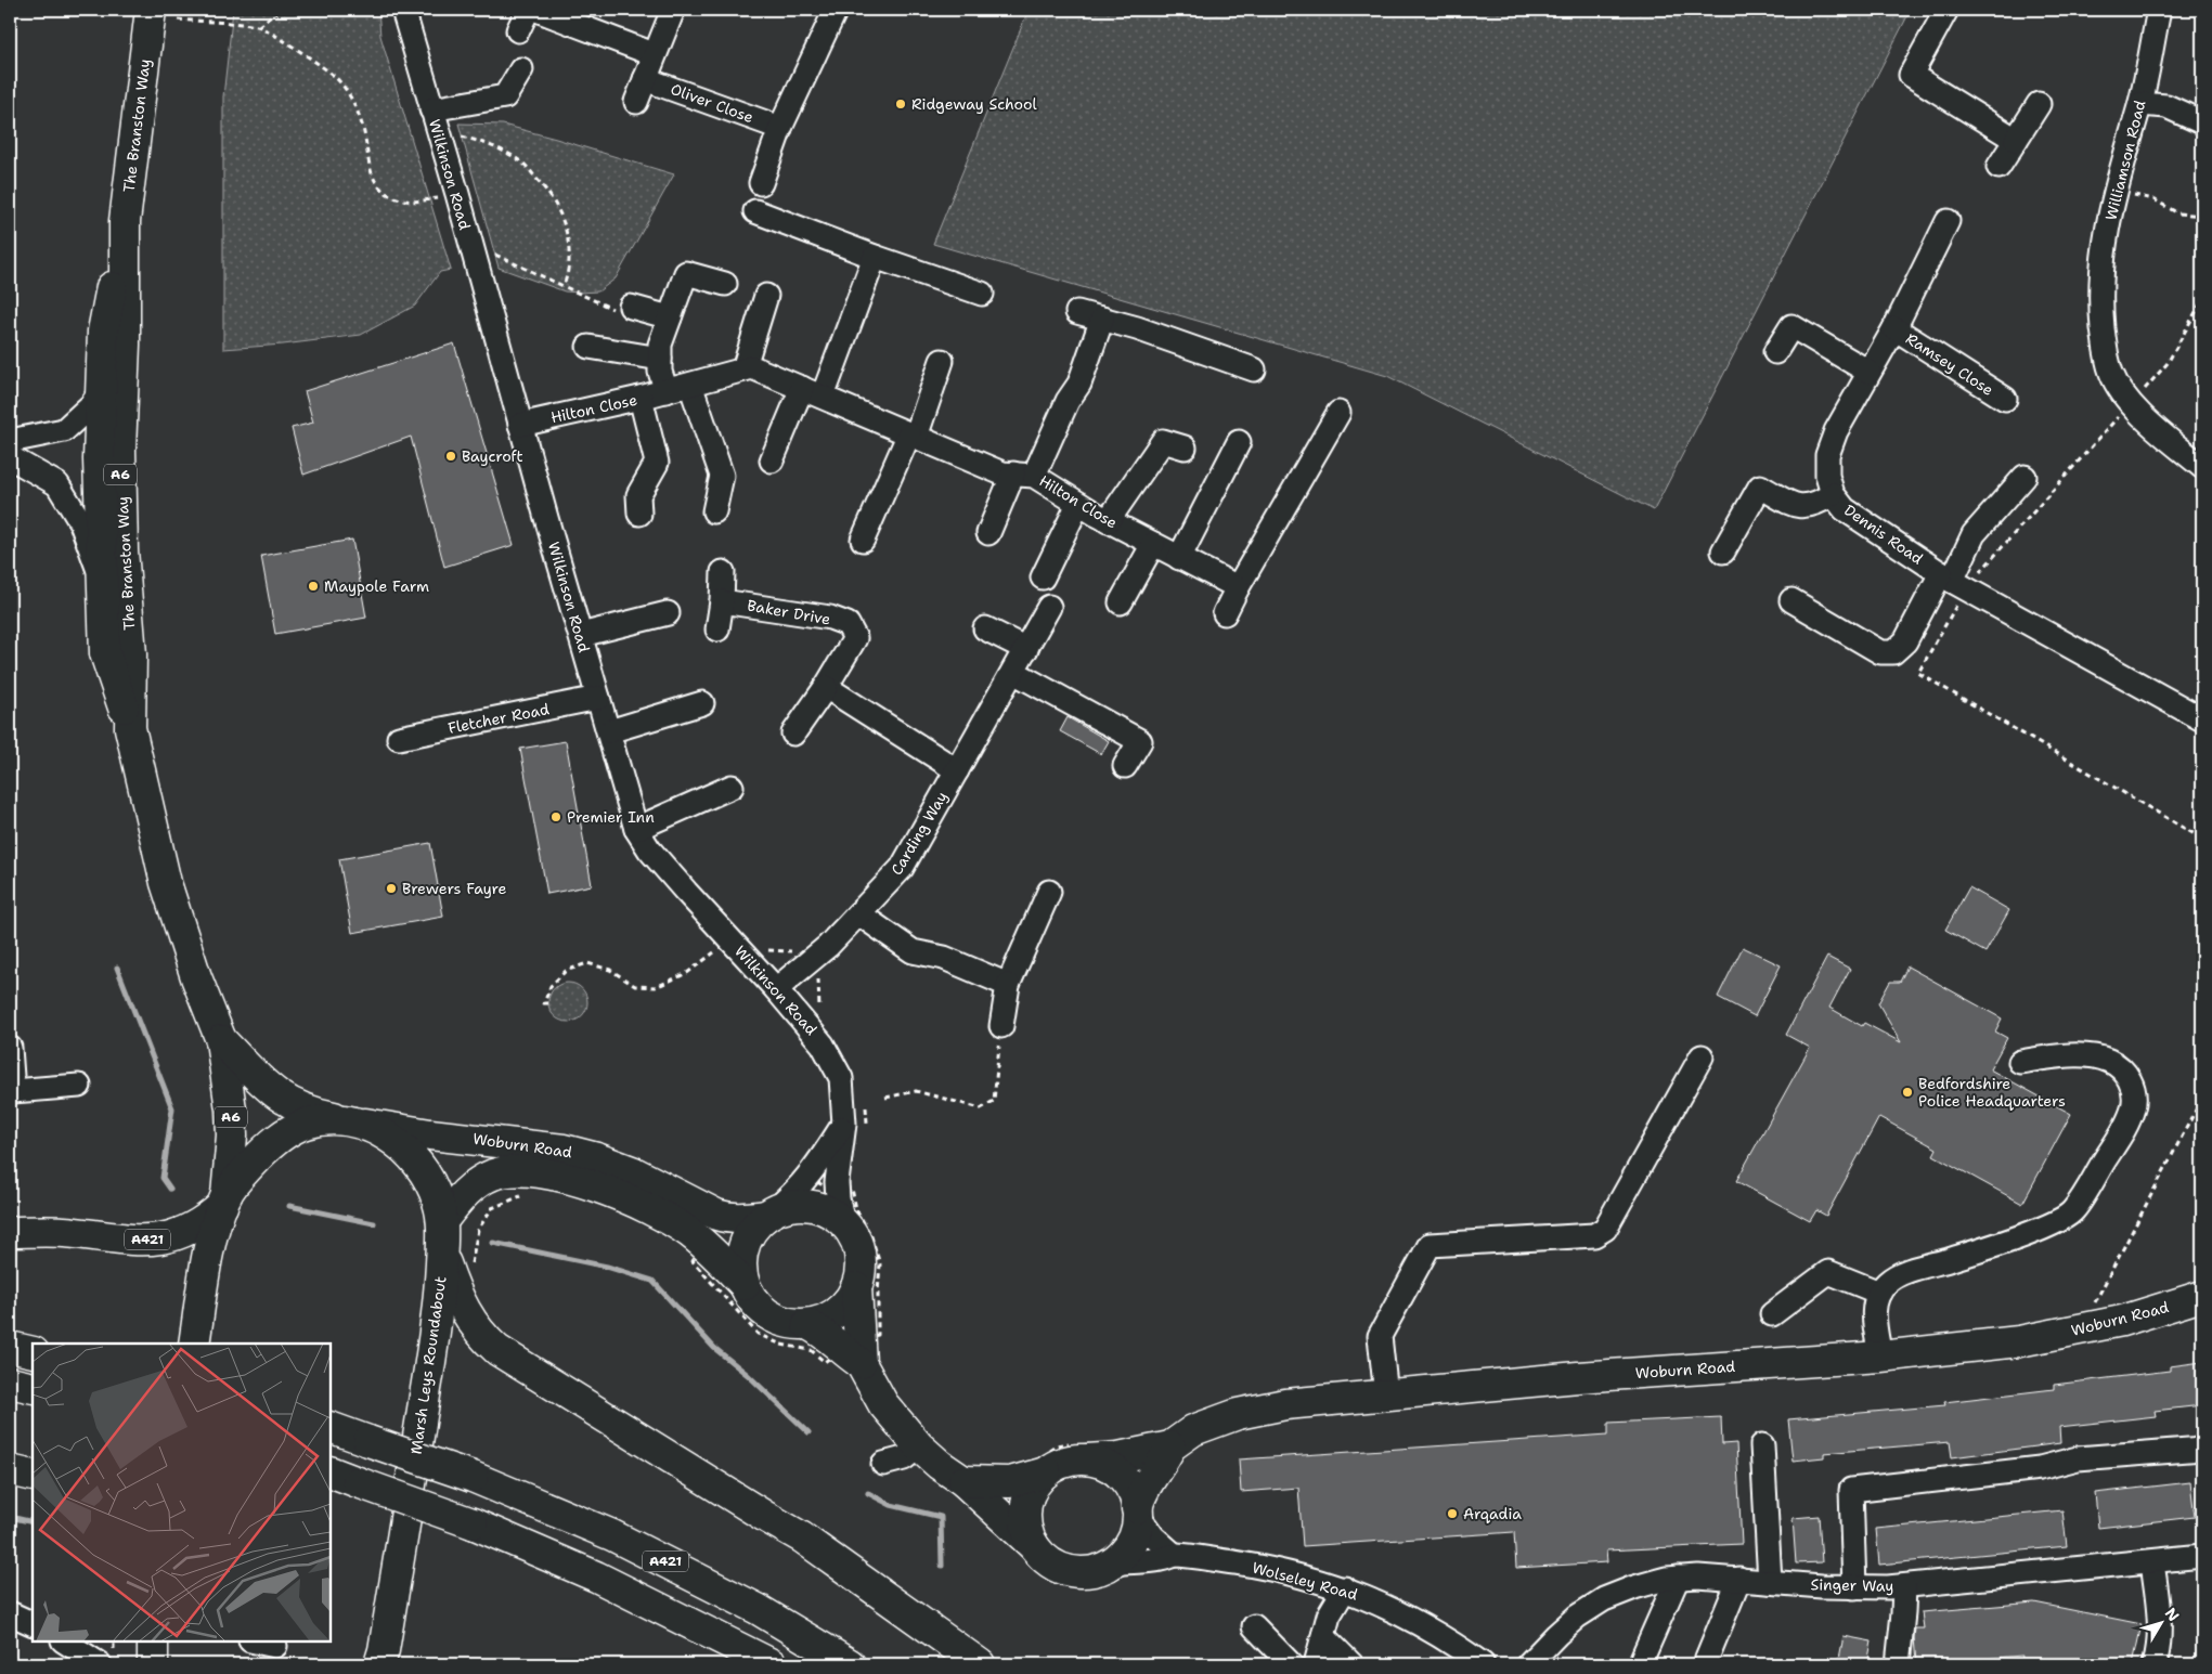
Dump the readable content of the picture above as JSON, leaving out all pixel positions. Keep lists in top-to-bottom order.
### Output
{
  "streets": {
    "main road": [
      "The Branston Way",
      "A6",
      "Woburn Road",
      "A421",
      "Marsh Leys Roundabout"
    ],
    "street": [
      "Oliver Close",
      "Williamson Road",
      "Wilkinson Road",
      "Ramsey Close",
      "Hilton Close",
      "Dennis Road",
      "Baker Drive",
      "Fletcher Road",
      "Carding Way",
      "Wolseley Road",
      "Singer Way"
    ]
  },
  "crossings": [
    ["The Branston Way", "Woburn Road"],
    ["The Branston Way", "A421"],
    ["The Branston Way", "Marsh Leys Roundabout"],
    ["Wilkinson Road", "Hilton Close"],
    ["Wilkinson Road", "Fletcher Road"],
    ["Wilkinson Road", "Carding Way"],
    ["Wilkinson Road", "Woburn Road"],
    ["Ramsey Close", "Dennis Road"],
    ["Woburn Road", "Marsh Leys Roundabout"],
    ["Woburn Road", "Wolseley Road"]
  ],
  "places": [
    "Ridgeway School",
    "Baycroft",
    "Maypole Farm",
    "Premier Inn",
    "Brewers Fayre",
    "Bedfordshire Police Headquarters",
    "Arqadia"
  ],
  "north": "top right"
}
